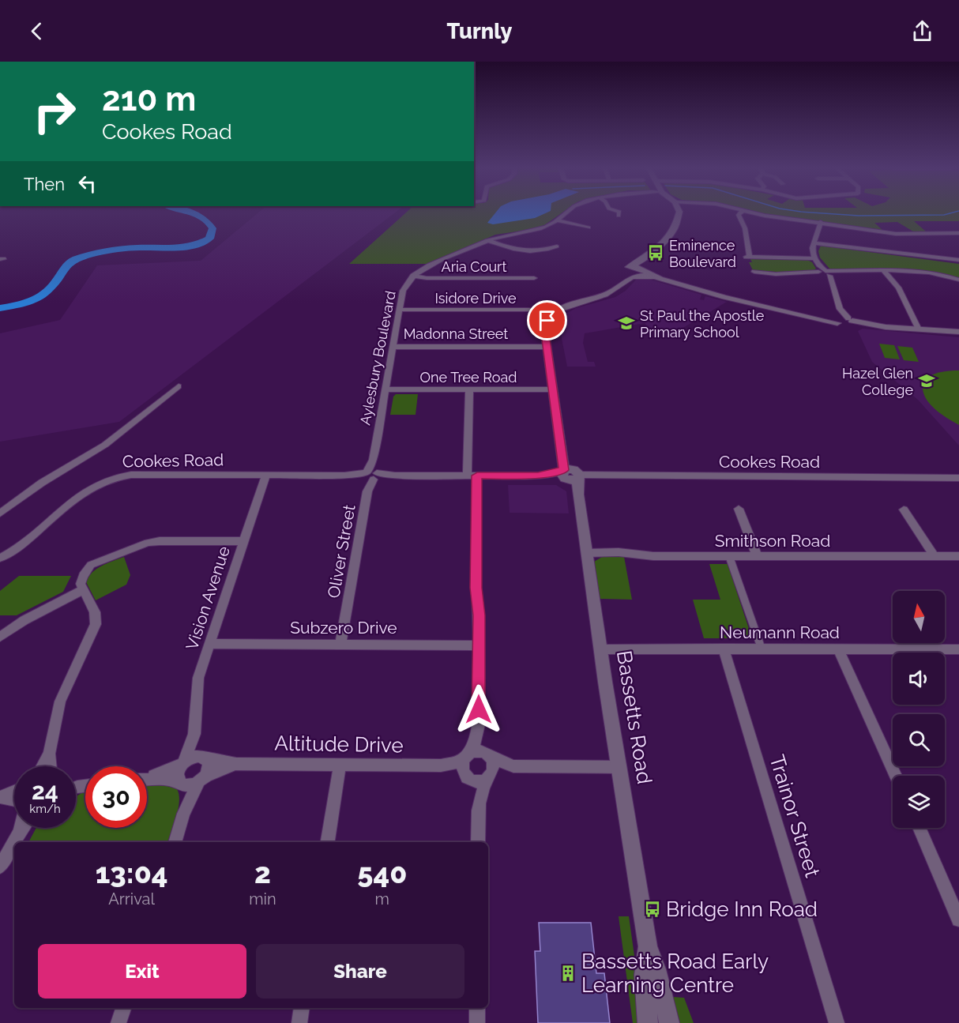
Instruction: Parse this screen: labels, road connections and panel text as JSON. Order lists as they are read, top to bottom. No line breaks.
{"streets":{"street":["Aria Court","Isidore Drive","Madonna Street","Aylesbury Boulevard","One Tree Road","Cookes Road","Smithson Road","Oliver Street","Vision Avenue","Subzero Drive","Neumann Road","Bassetts Road","Altitude Drive","Trainor Street"]},"crossings":[["Aria Court","Aylesbury Boulevard"],["Isidore Drive","Aylesbury Boulevard"],["Madonna Street","Aylesbury Boulevard"],["Aylesbury Boulevard","One Tree Road"],["Aylesbury Boulevard","Cookes Road"],["Aylesbury Boulevard","Oliver Street"],["Cookes Road","Oliver Street"],["Cookes Road","Vision Avenue"],["Cookes Road","Bassetts Road"],["Smithson Road","Bassetts Road"],["Oliver Street","Subzero Drive"],["Vision Avenue","Subzero Drive"],["Vision Avenue","Altitude Drive"],["Neumann Road","Bassetts Road"],["Neumann Road","Trainor Street"]],"places":{"bus stop":["Eminence Boulevard","Bridge Inn Road"],"school or university":["St Paul the Apostle Primary School","Hazel Glen College"],"building":["Bassetts Road Early Learning Centre"]},"north":"top","page":{"header":"Turnly","turn":["210 m","Cookes Road"],"then":"Then","speed":"24 km/h","limit":"30","eta":["13:04","Arrival","2","min","540","m"],"buttons":["Exit","Share"]}}
